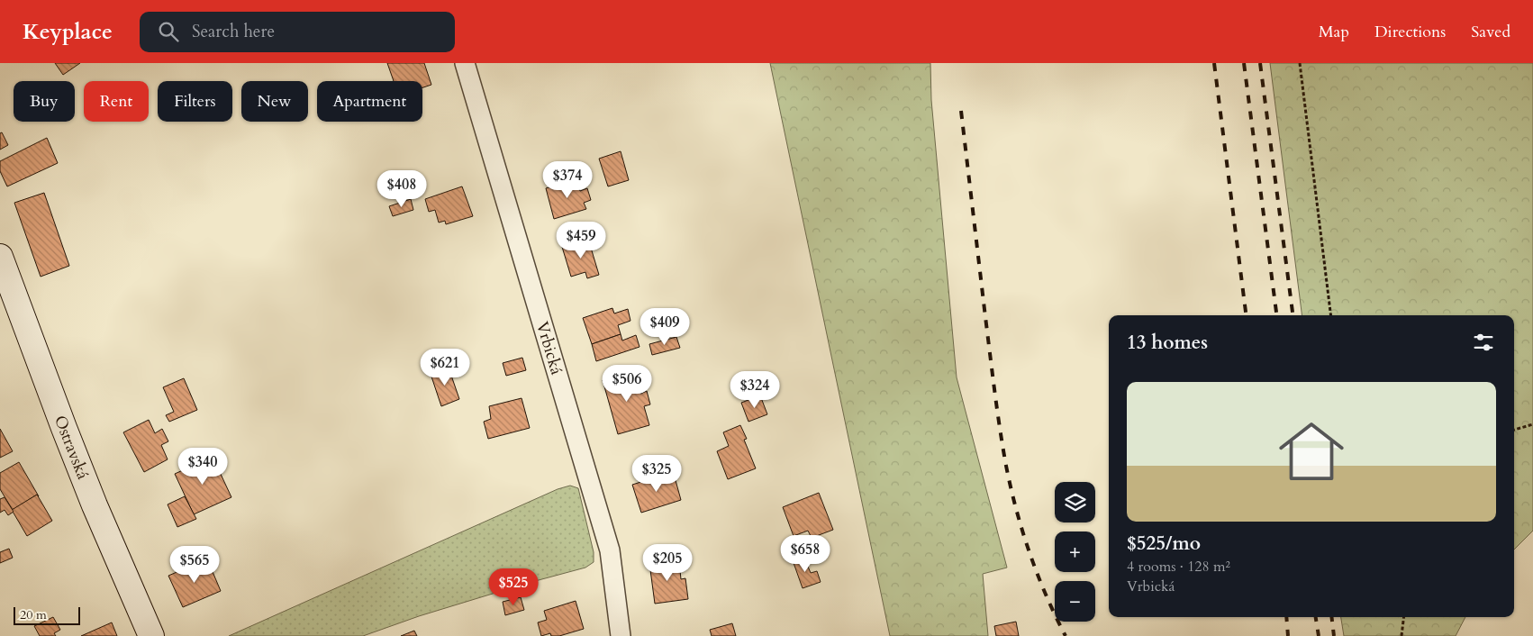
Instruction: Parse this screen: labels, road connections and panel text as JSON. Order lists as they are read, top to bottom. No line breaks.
{"streets":{"main road":["Ostravská"],"street":["Vrbická"]},"scale_bar":"20 m","page":{"header":"Keyplace","search":"Search here","nav":["Map","Directions","Saved"],"chip":["Buy","Rent","Filters","New","Apartment"],"price":["$374","$408","$459","$409","$621","$506","$324","$340","$325","$658","$205","$565","$525"],"heading":"13 homes","list":[{"name":"$525/mo","note":"4 rooms · 128 m² · Vrbická"}],"map_buttons":["+","−"],"scale":"20 m"}}
